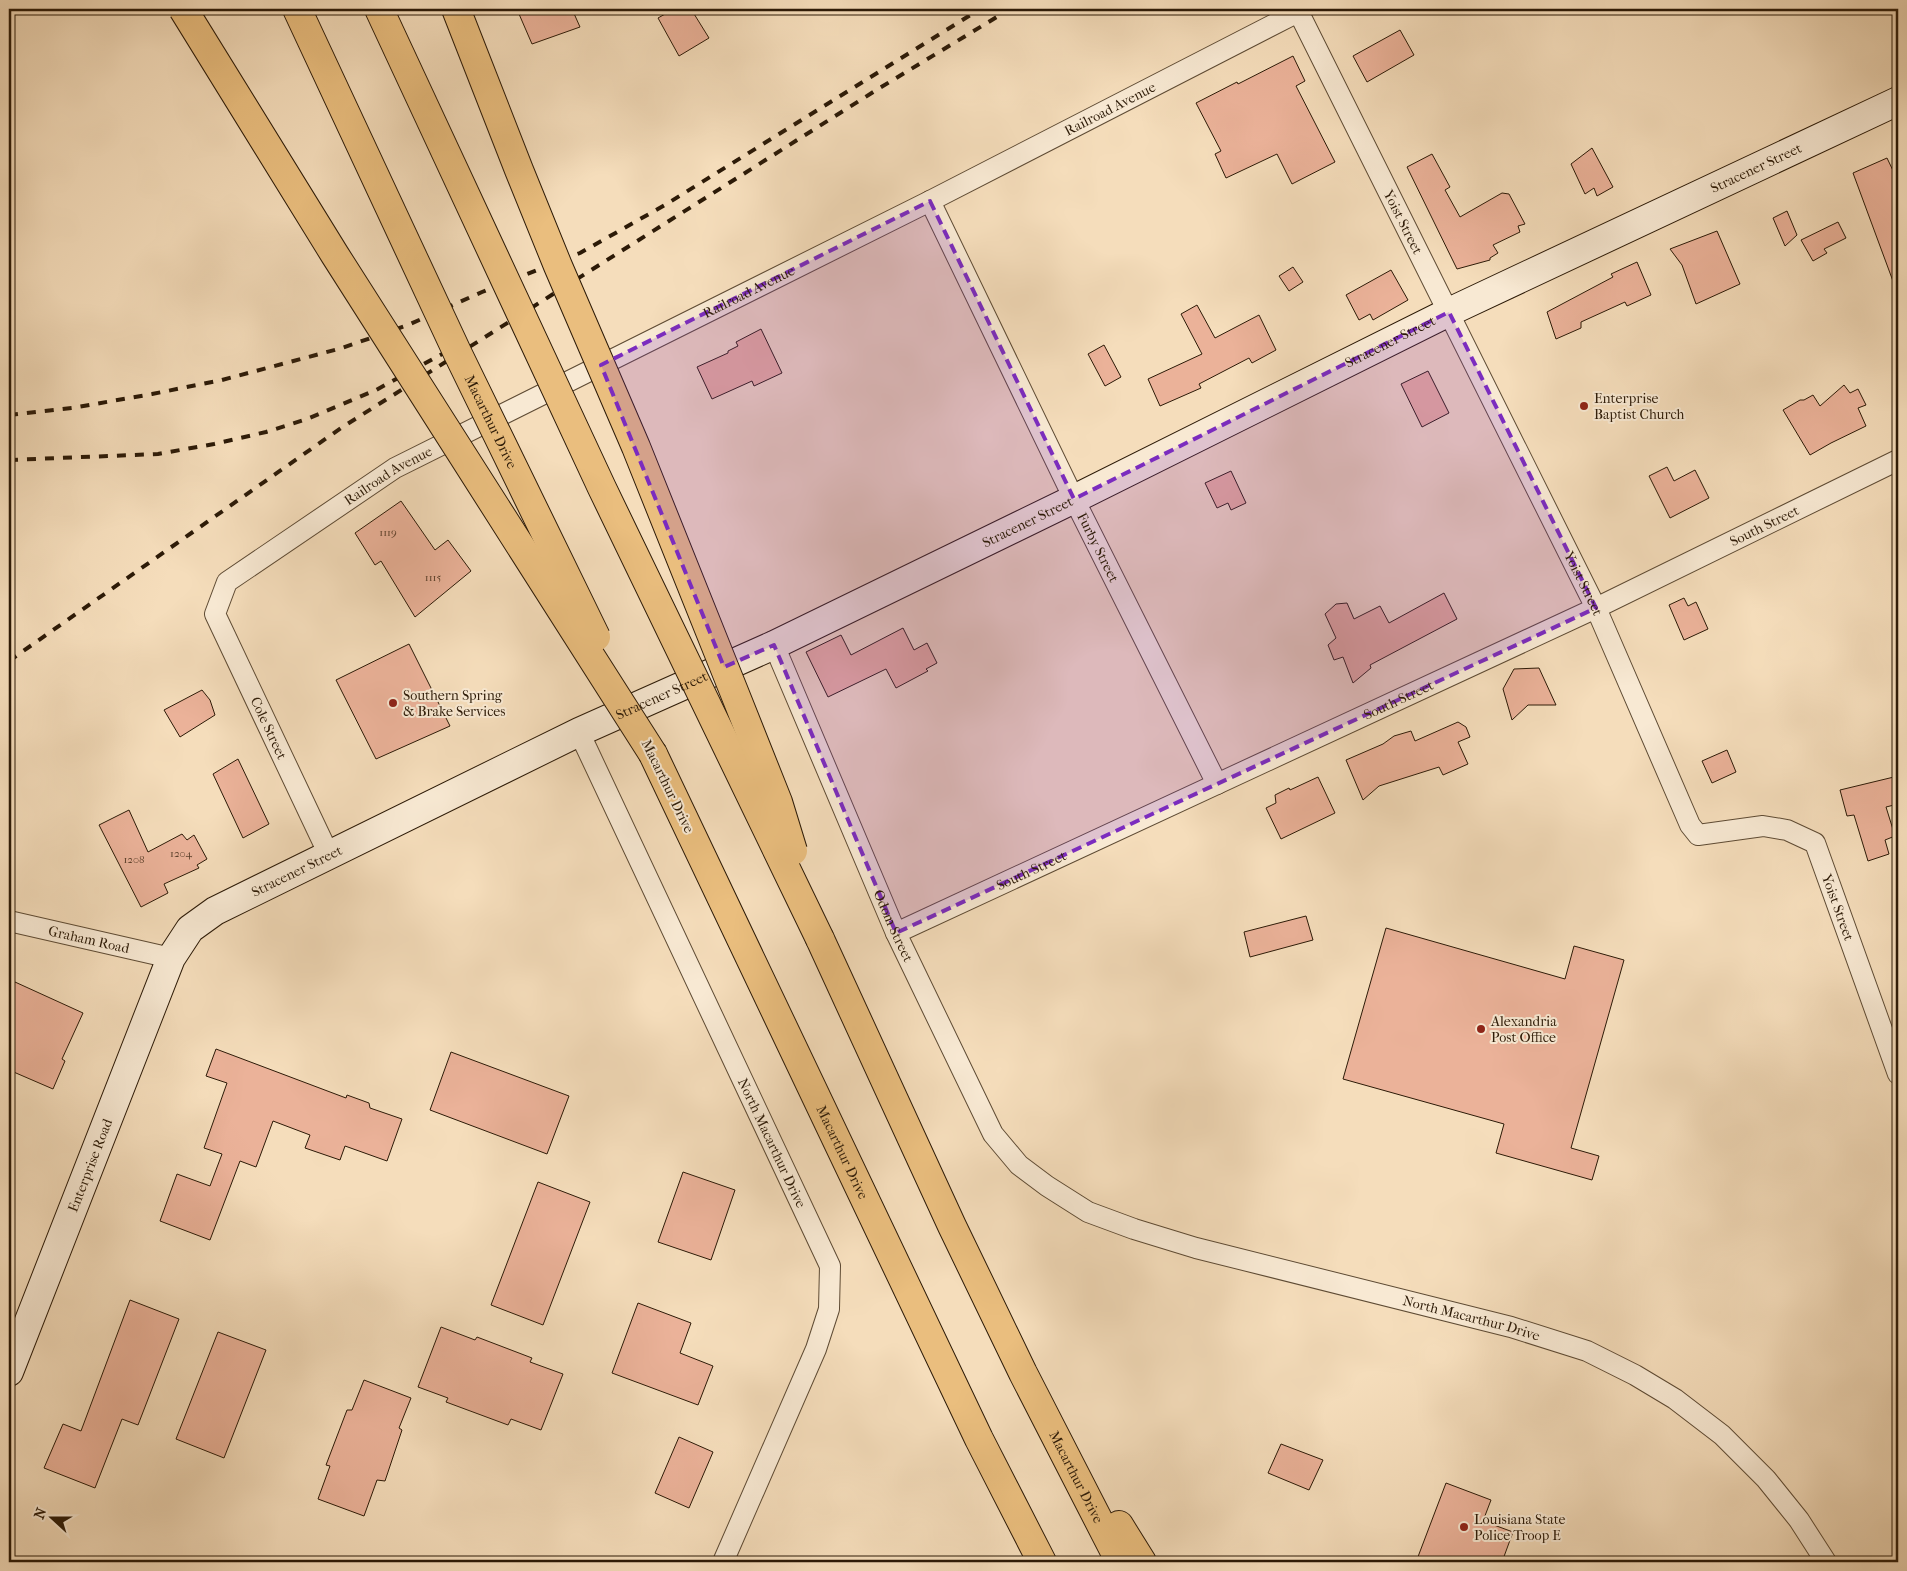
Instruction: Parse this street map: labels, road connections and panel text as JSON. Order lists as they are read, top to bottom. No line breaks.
{"streets":{"highway":["Macarthur Drive"],"street":["Railroad Avenue","Stracener Street","Yoist Street","South Street","Furby Street","Cole Street","Odom Street","Graham Road","North Macarthur Drive","Enterprise Road"]},"crossings":[["Railroad Avenue","Yoist Street"],["Railroad Avenue","Furby Street"],["Railroad Avenue","Cole Street"],["Stracener Street","Yoist Street"],["Stracener Street","Furby Street"],["Stracener Street","Cole Street"],["Stracener Street","Odom Street"],["Stracener Street","Graham Road"],["Stracener Street","North Macarthur Drive"],["Stracener Street","Enterprise Road"],["Yoist Street","South Street"],["South Street","Furby Street"],["South Street","Odom Street"],["Odom Street","North Macarthur Drive"],["Graham Road","Enterprise Road"]],"places":["Enterprise Baptist Church","Southern Spring & Brake Services","Alexandria Post Office","Louisiana State Police Troop E"],"house_numbers":["1119","1115","1204","1208"],"north":"left"}
